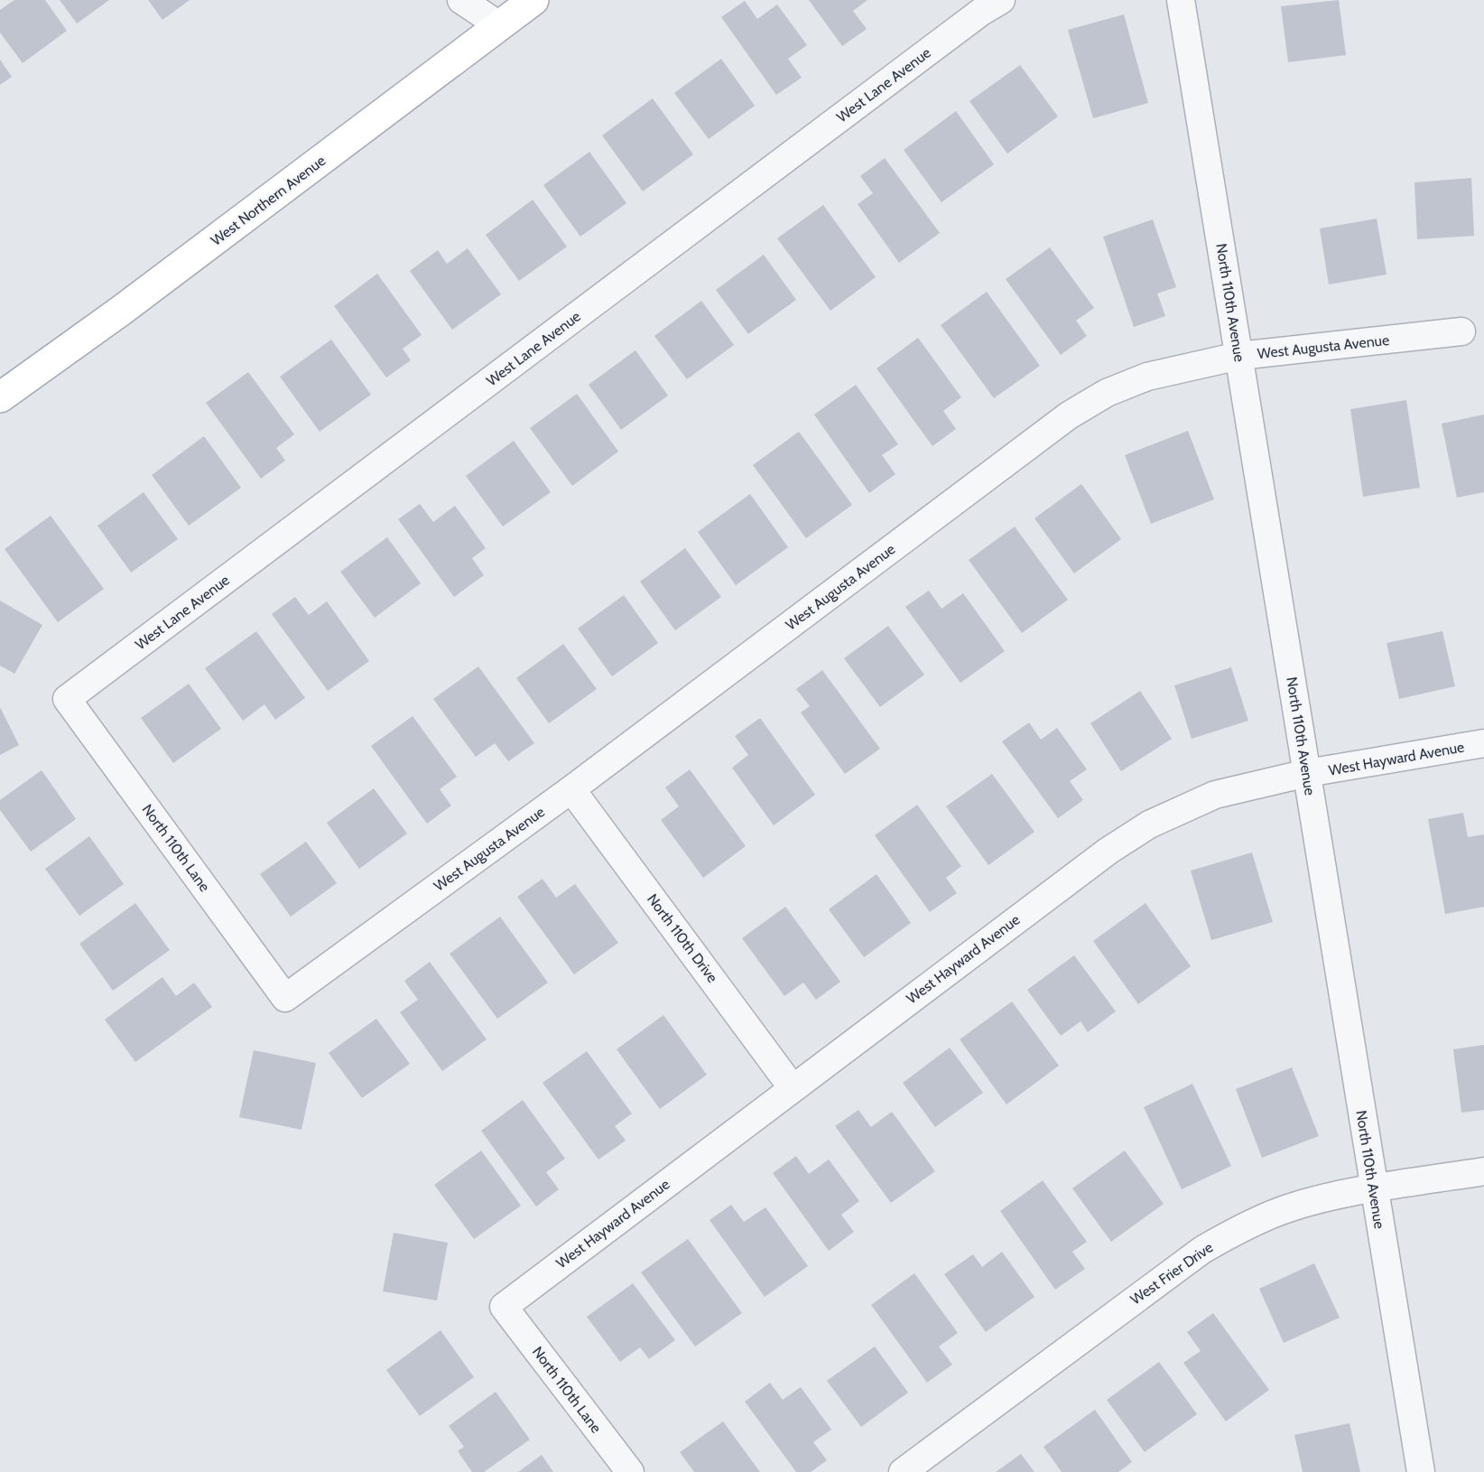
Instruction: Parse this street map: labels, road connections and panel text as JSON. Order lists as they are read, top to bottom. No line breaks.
{"streets":{"main road":["West Northern Avenue"],"street":["West Lane Avenue","North 110th Avenue","West Augusta Avenue","West Hayward Avenue","North 110th Lane","North 110th Drive","West Frier Drive"]},"crossings":[["West Lane Avenue","North 110th Lane"],["North 110th Avenue","West Augusta Avenue"],["North 110th Avenue","West Hayward Avenue"],["North 110th Avenue","West Frier Drive"],["West Augusta Avenue","North 110th Lane"],["West Augusta Avenue","North 110th Drive"],["West Hayward Avenue","North 110th Lane"],["West Hayward Avenue","North 110th Drive"]]}
